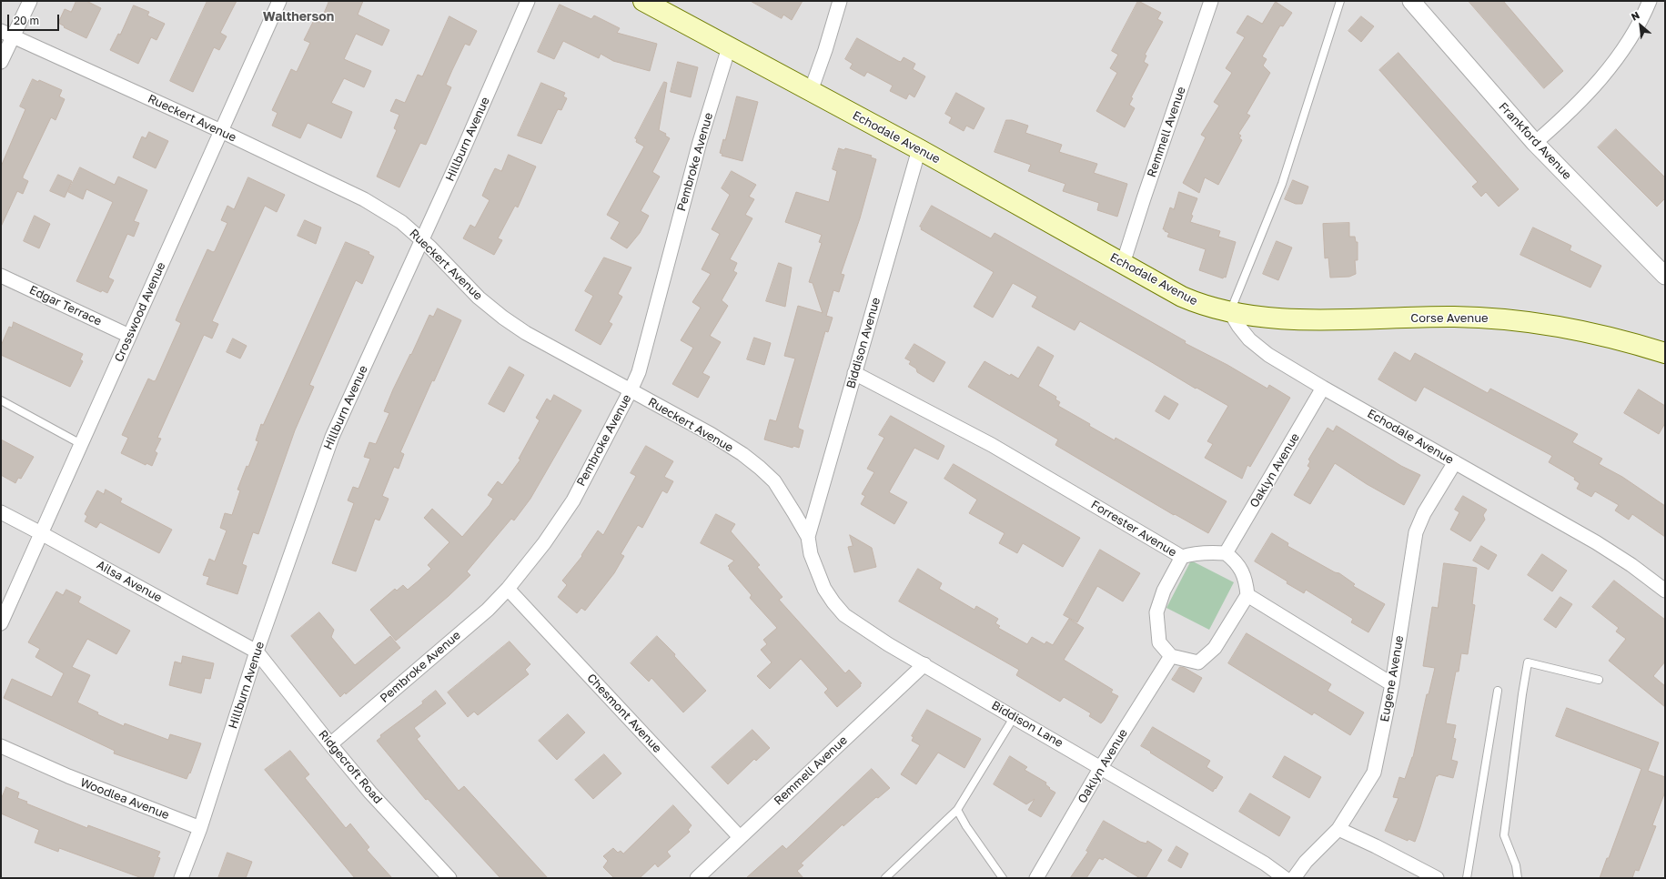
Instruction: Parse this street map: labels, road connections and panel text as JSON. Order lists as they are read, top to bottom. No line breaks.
{"streets":{"main road":["Echodale Avenue","Corse Avenue"],"street":["Rueckert Avenue","Remmell Avenue","Hillburn Avenue","Frankford Avenue","Pembroke Avenue","Edgar Terrace","Crosswood Avenue","Biddison Avenue","Oaklyn Avenue","Forrester Avenue","Ailsa Avenue","Eugene Avenue","Chesmont Avenue","Biddison Lane","Ridgecroft Road","Woodlea Avenue"]},"crossings":[["Rueckert Avenue","Hillburn Avenue"],["Rueckert Avenue","Pembroke Avenue"],["Rueckert Avenue","Crosswood Avenue"],["Rueckert Avenue","Biddison Avenue"],["Rueckert Avenue","Biddison Lane"],["Remmell Avenue","Echodale Avenue"],["Remmell Avenue","Chesmont Avenue"],["Remmell Avenue","Biddison Lane"],["Echodale Avenue","Pembroke Avenue"],["Echodale Avenue","Corse Avenue"],["Echodale Avenue","Biddison Avenue"],["Echodale Avenue","Oaklyn Avenue"],["Echodale Avenue","Eugene Avenue"],["Hillburn Avenue","Ailsa Avenue"],["Hillburn Avenue","Ridgecroft Road"],["Hillburn Avenue","Woodlea Avenue"],["Pembroke Avenue","Chesmont Avenue"],["Pembroke Avenue","Ridgecroft Road"],["Edgar Terrace","Crosswood Avenue"],["Crosswood Avenue","Ailsa Avenue"],["Biddison Avenue","Forrester Avenue"],["Biddison Avenue","Biddison Lane"],["Oaklyn Avenue","Forrester Avenue"],["Oaklyn Avenue","Biddison Lane"],["Ailsa Avenue","Ridgecroft Road"]],"districts":["Waltherson"],"scale_bar":"20 m","north":"top left"}
